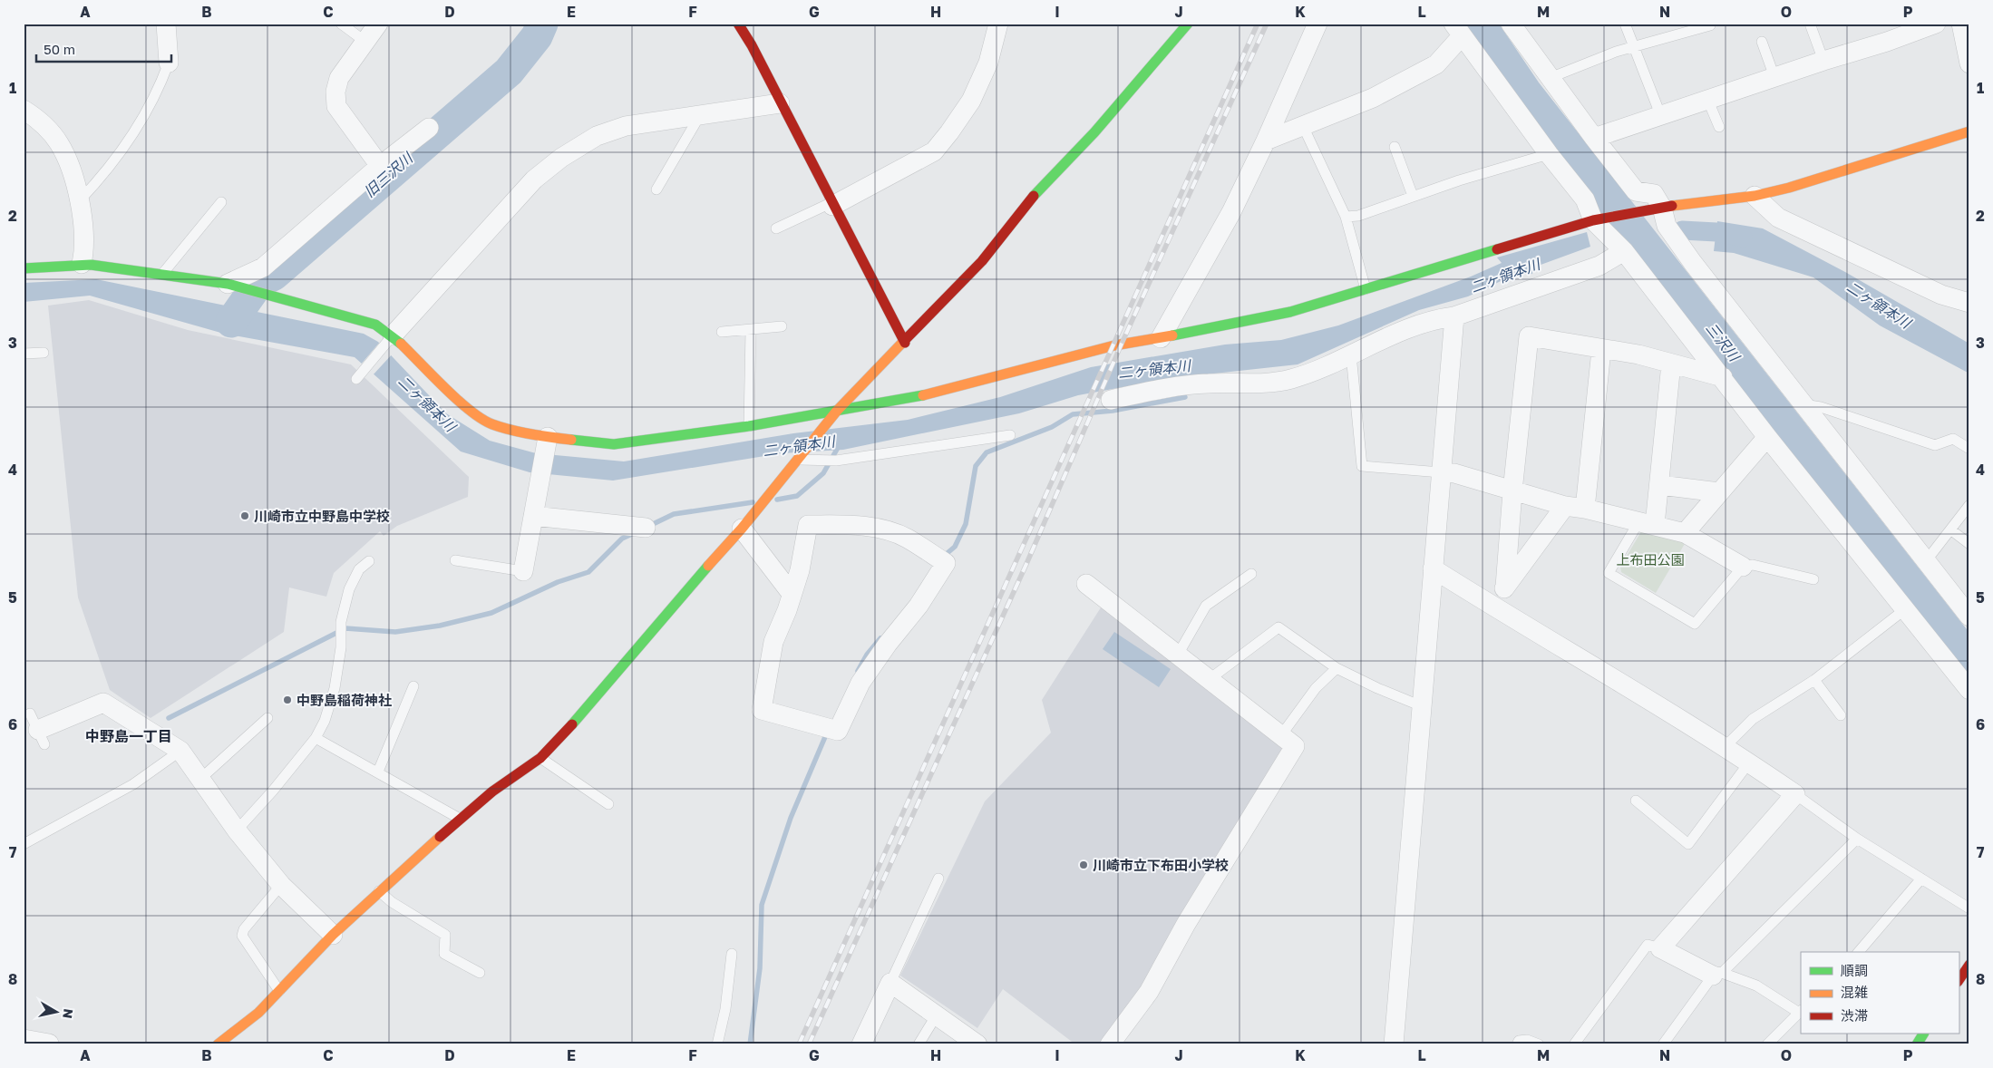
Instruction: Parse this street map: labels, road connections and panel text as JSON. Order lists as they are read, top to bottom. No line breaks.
{"districts":["中野島一丁目"],"water":["旧三沢川","二ヶ領本川","三沢川"],"parks":["上布田公園"],"places":["川崎市立中野島中学校","中野島稲荷神社","川崎市立下布田小学校"],"legend":["順調","混雑","渋滞"],"scale_bar":"50 m","north":"right","grid":{"columns":["A","B","C","D","E","F","G","H","I","J","K","L","M","N","O","P"],"rows":["1","2","3","4","5","6","7","8"]}}
